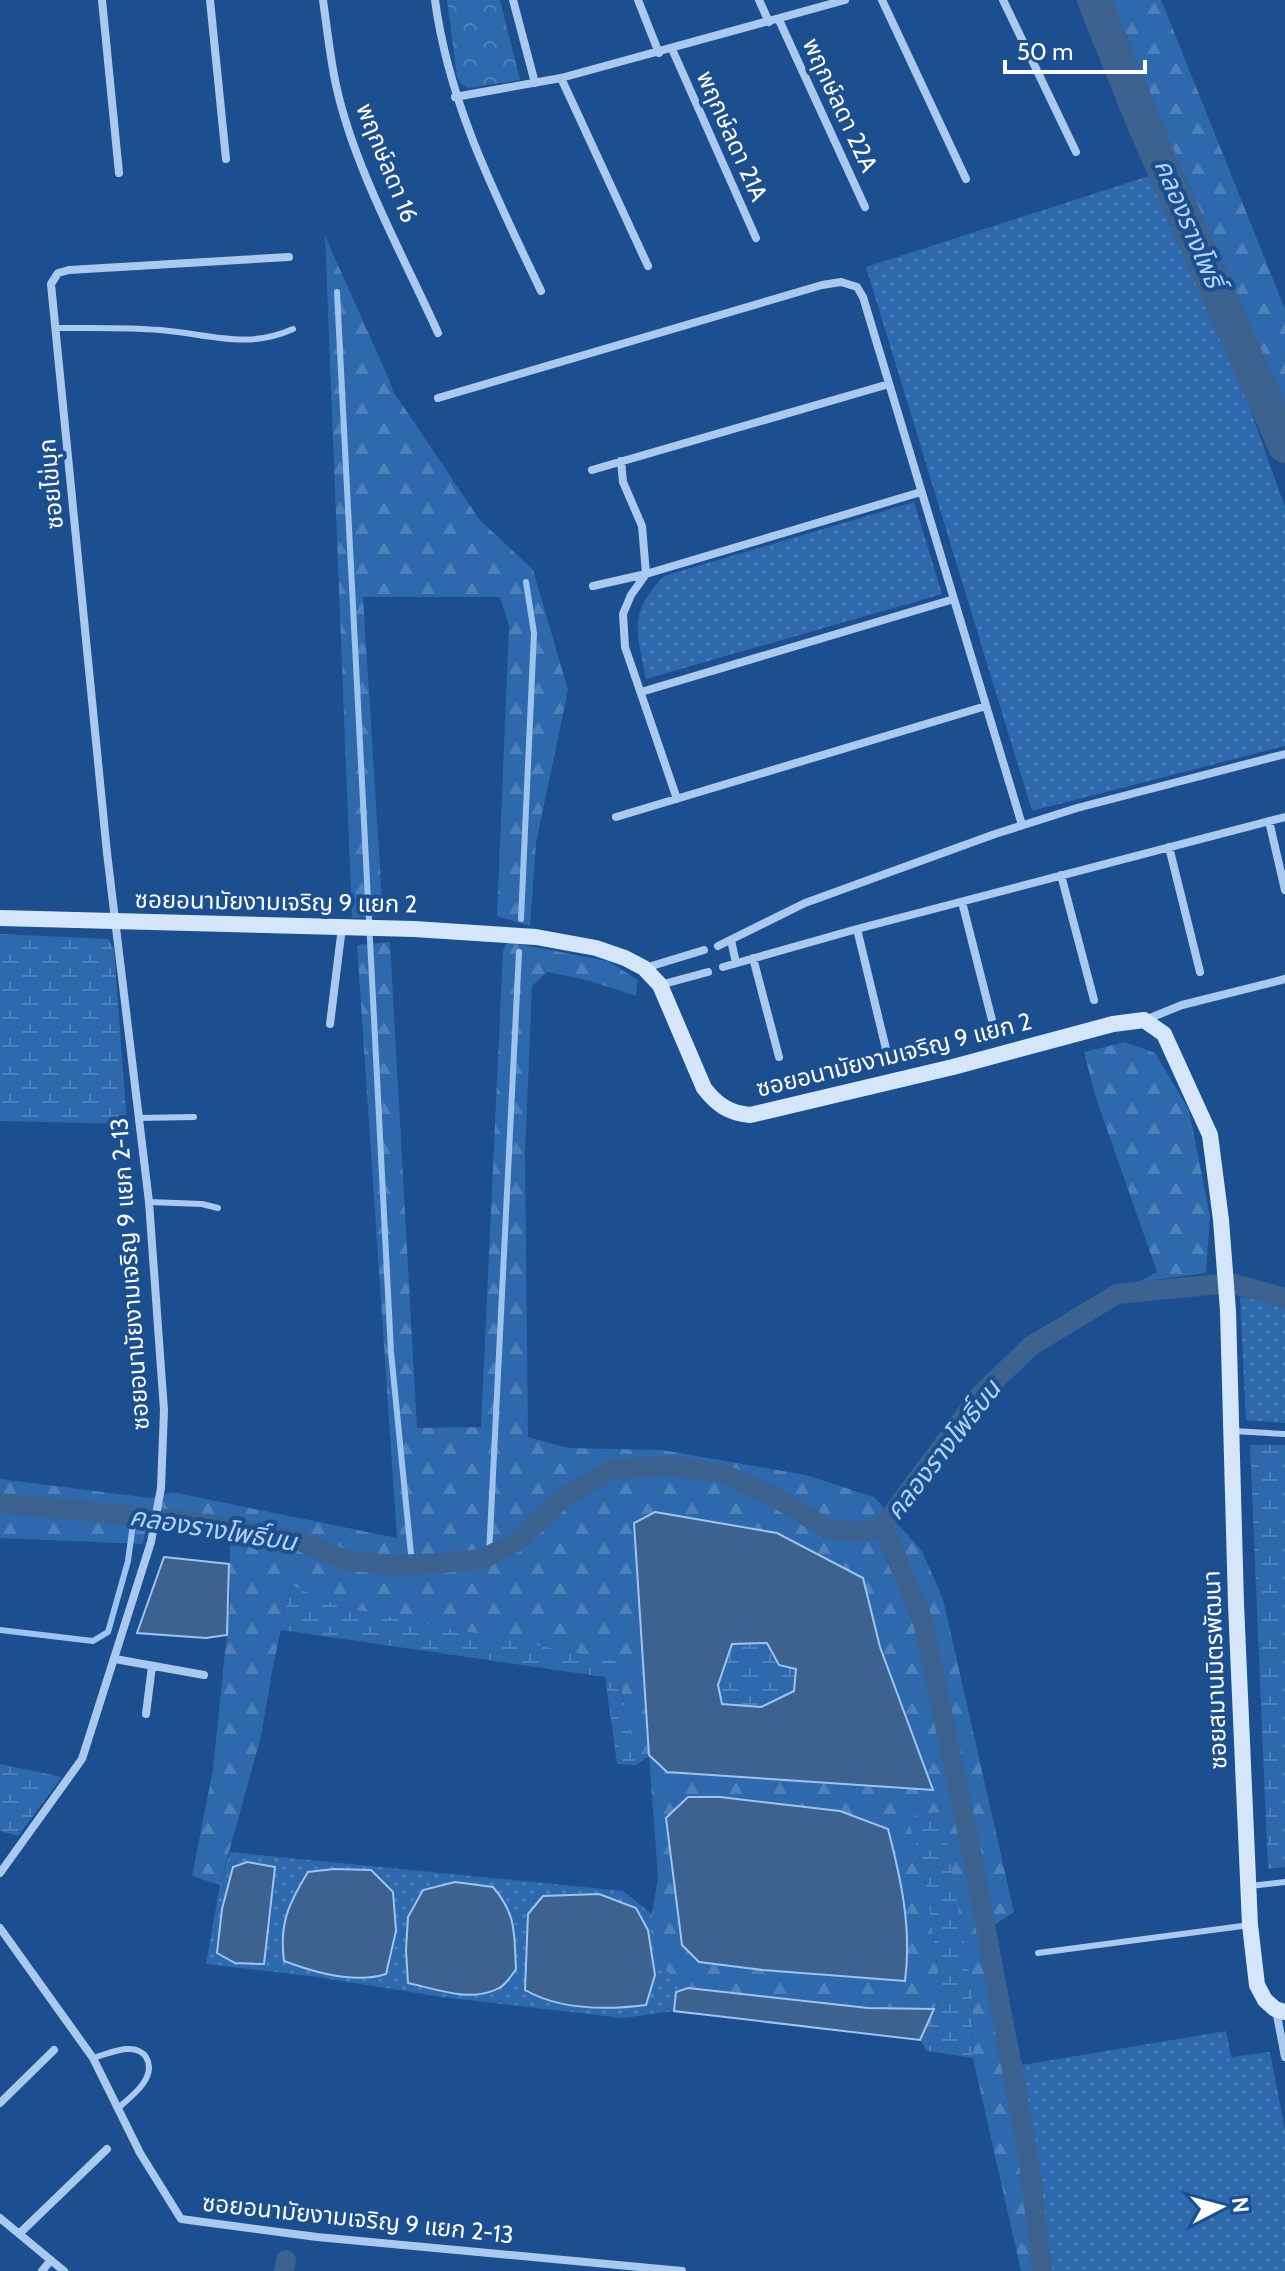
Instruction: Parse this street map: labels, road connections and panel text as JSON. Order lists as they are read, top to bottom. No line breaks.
{"streets":{"street":["พฤกษ์ลดา 22A","พฤกษ์ลดา 21A","พฤกษ์ลดา 16","ซอยไข่มุก","ซอยอนามัยงามเจริญ 9 แยก 2","ซอยอนามัยงามเจริญ 9 แยก 2-13","ซอยสมานมิตรพัฒนา"]},"crossings":[["ซอยไข่มุก","ซอยอนามัยงามเจริญ 9 แยก 2"],["ซอยไข่มุก","ซอยอนามัยงามเจริญ 9 แยก 2-13"],["ซอยอนามัยงามเจริญ 9 แยก 2","ซอยอนามัยงามเจริญ 9 แยก 2-13"],["ซอยอนามัยงามเจริญ 9 แยก 2","ซอยสมานมิตรพัฒนา"]],"water":["คลองรางโพธิ์","คลองรางโพธิ์บน"],"scale_bar":"50 m","north":"right"}
